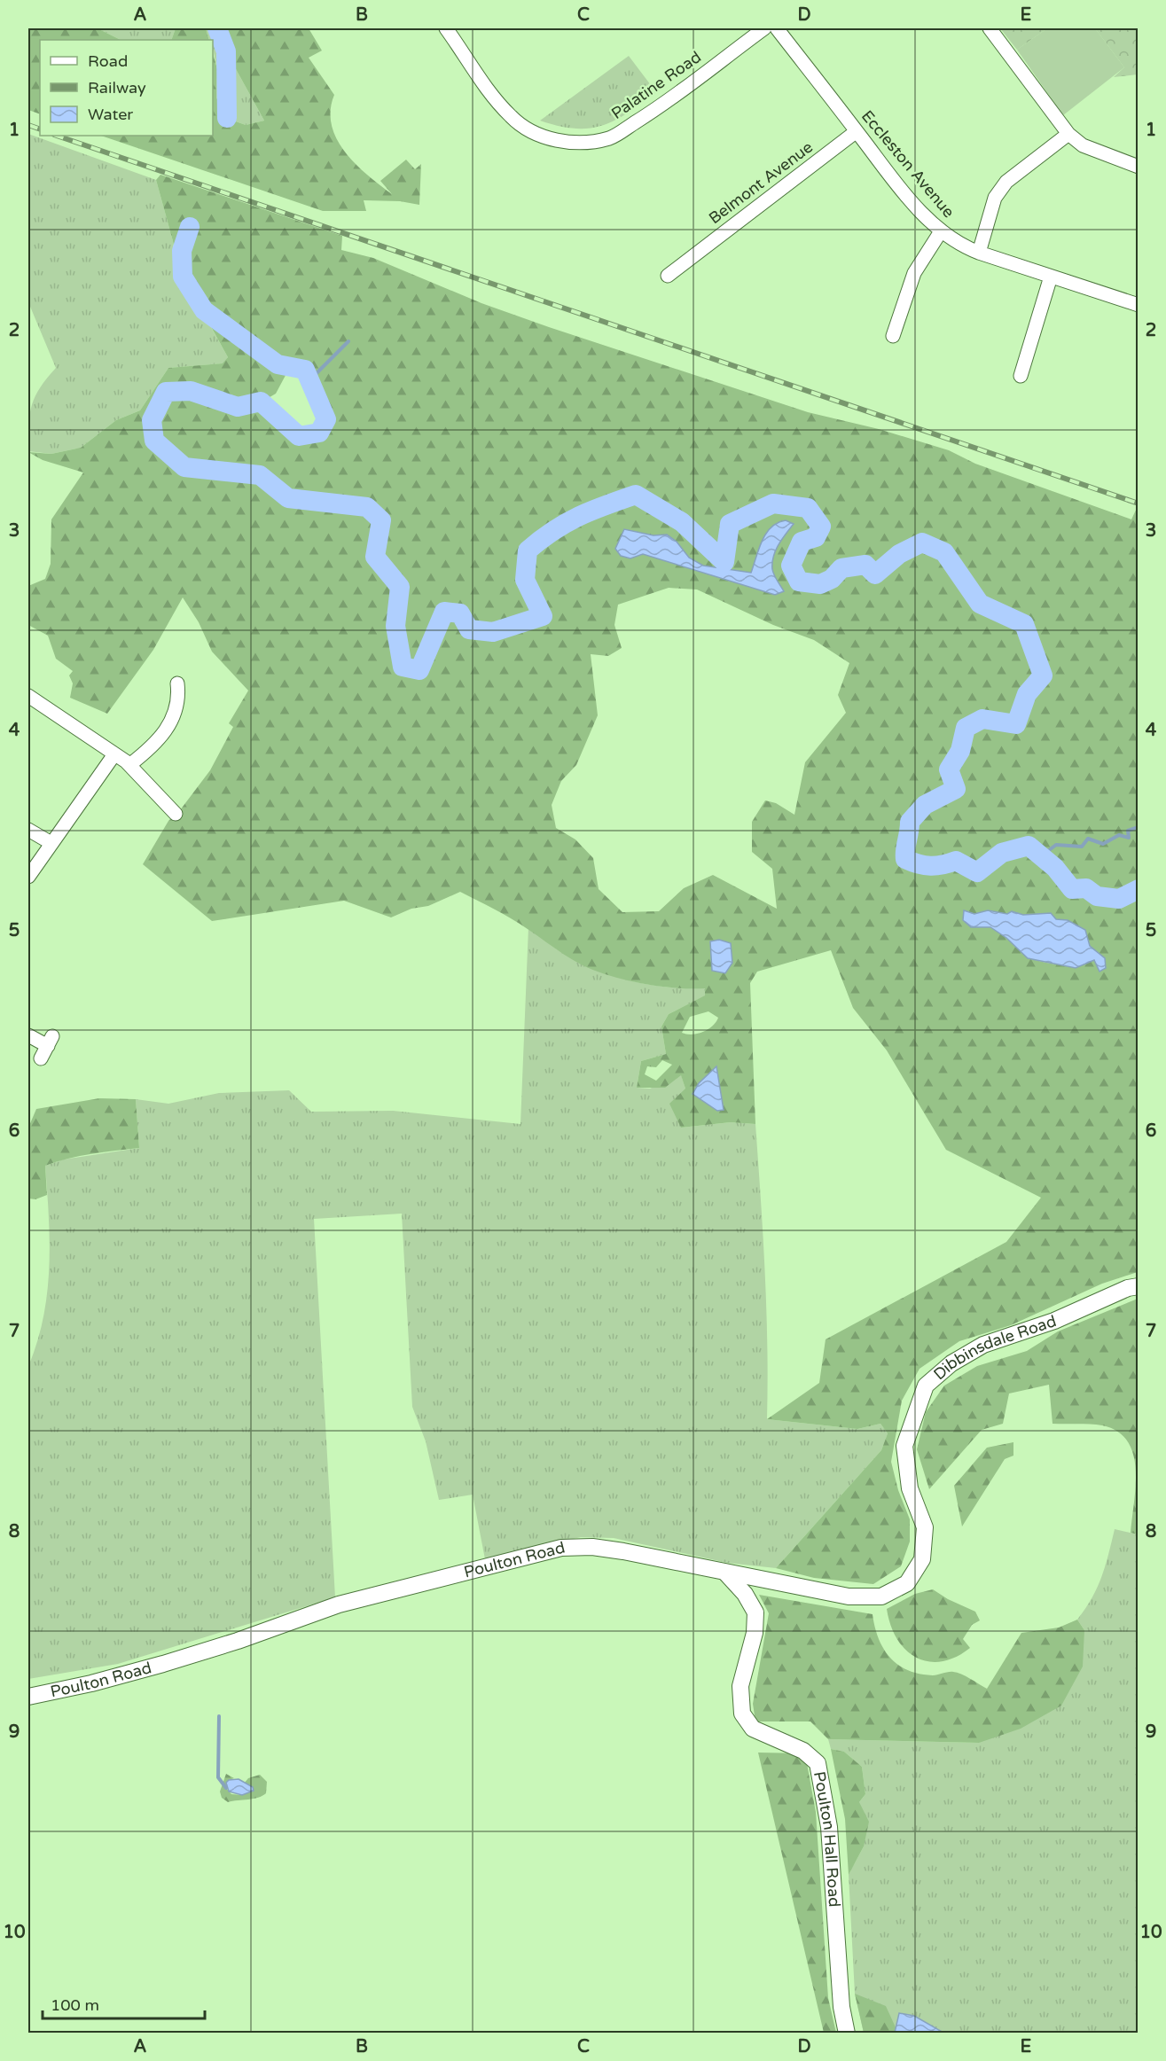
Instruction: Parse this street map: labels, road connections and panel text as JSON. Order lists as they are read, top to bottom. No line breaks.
{"streets":{"street":["Palatine Road","Eccleston Avenue","Belmont Avenue","Dibbinsdale Road","Poulton Road","Poulton Hall Road"]},"crossings":[["Eccleston Avenue","Belmont Avenue"],["Dibbinsdale Road","Poulton Road"],["Poulton Road","Poulton Hall Road"]],"legend":["Road","Railway","Water"],"scale_bar":"100 m","grid":{"columns":["A","B","C","D","E"],"rows":["1","2","3","4","5","6","7","8","9","10"]}}
